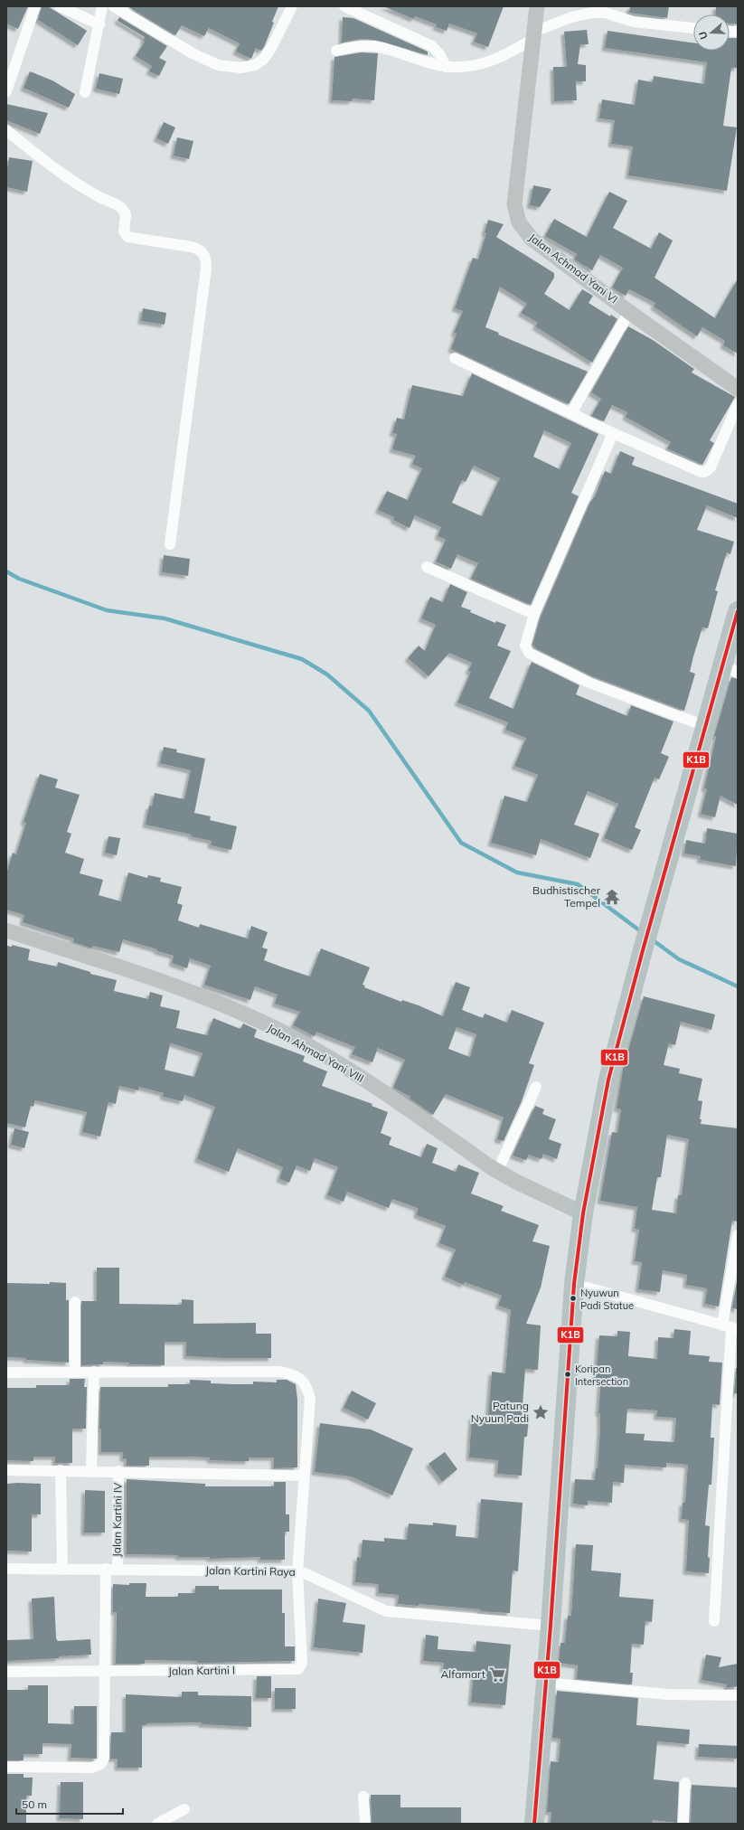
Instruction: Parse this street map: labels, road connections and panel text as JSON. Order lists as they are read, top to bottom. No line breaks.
{"streets":{"street":["Jalan Achmad Yani VI","Jalan Ahmad Yani VIII","Jalan Kartini IV","Jalan Kartini Raya","Jalan Kartini I"]},"crossings":[["Jalan Kartini IV","Jalan Kartini Raya"],["Jalan Kartini Raya","Jalan Kartini I"]],"places":{"temple":["Budhistischer Tempel"],"other":["Nyuwun Padi Statue","Koripan Intersection"],"place":["Patung Nyuun Padi"],"supermarket":["Alfamart"]},"lines":["transit line K1B"],"scale_bar":"50 m","north":"left"}
